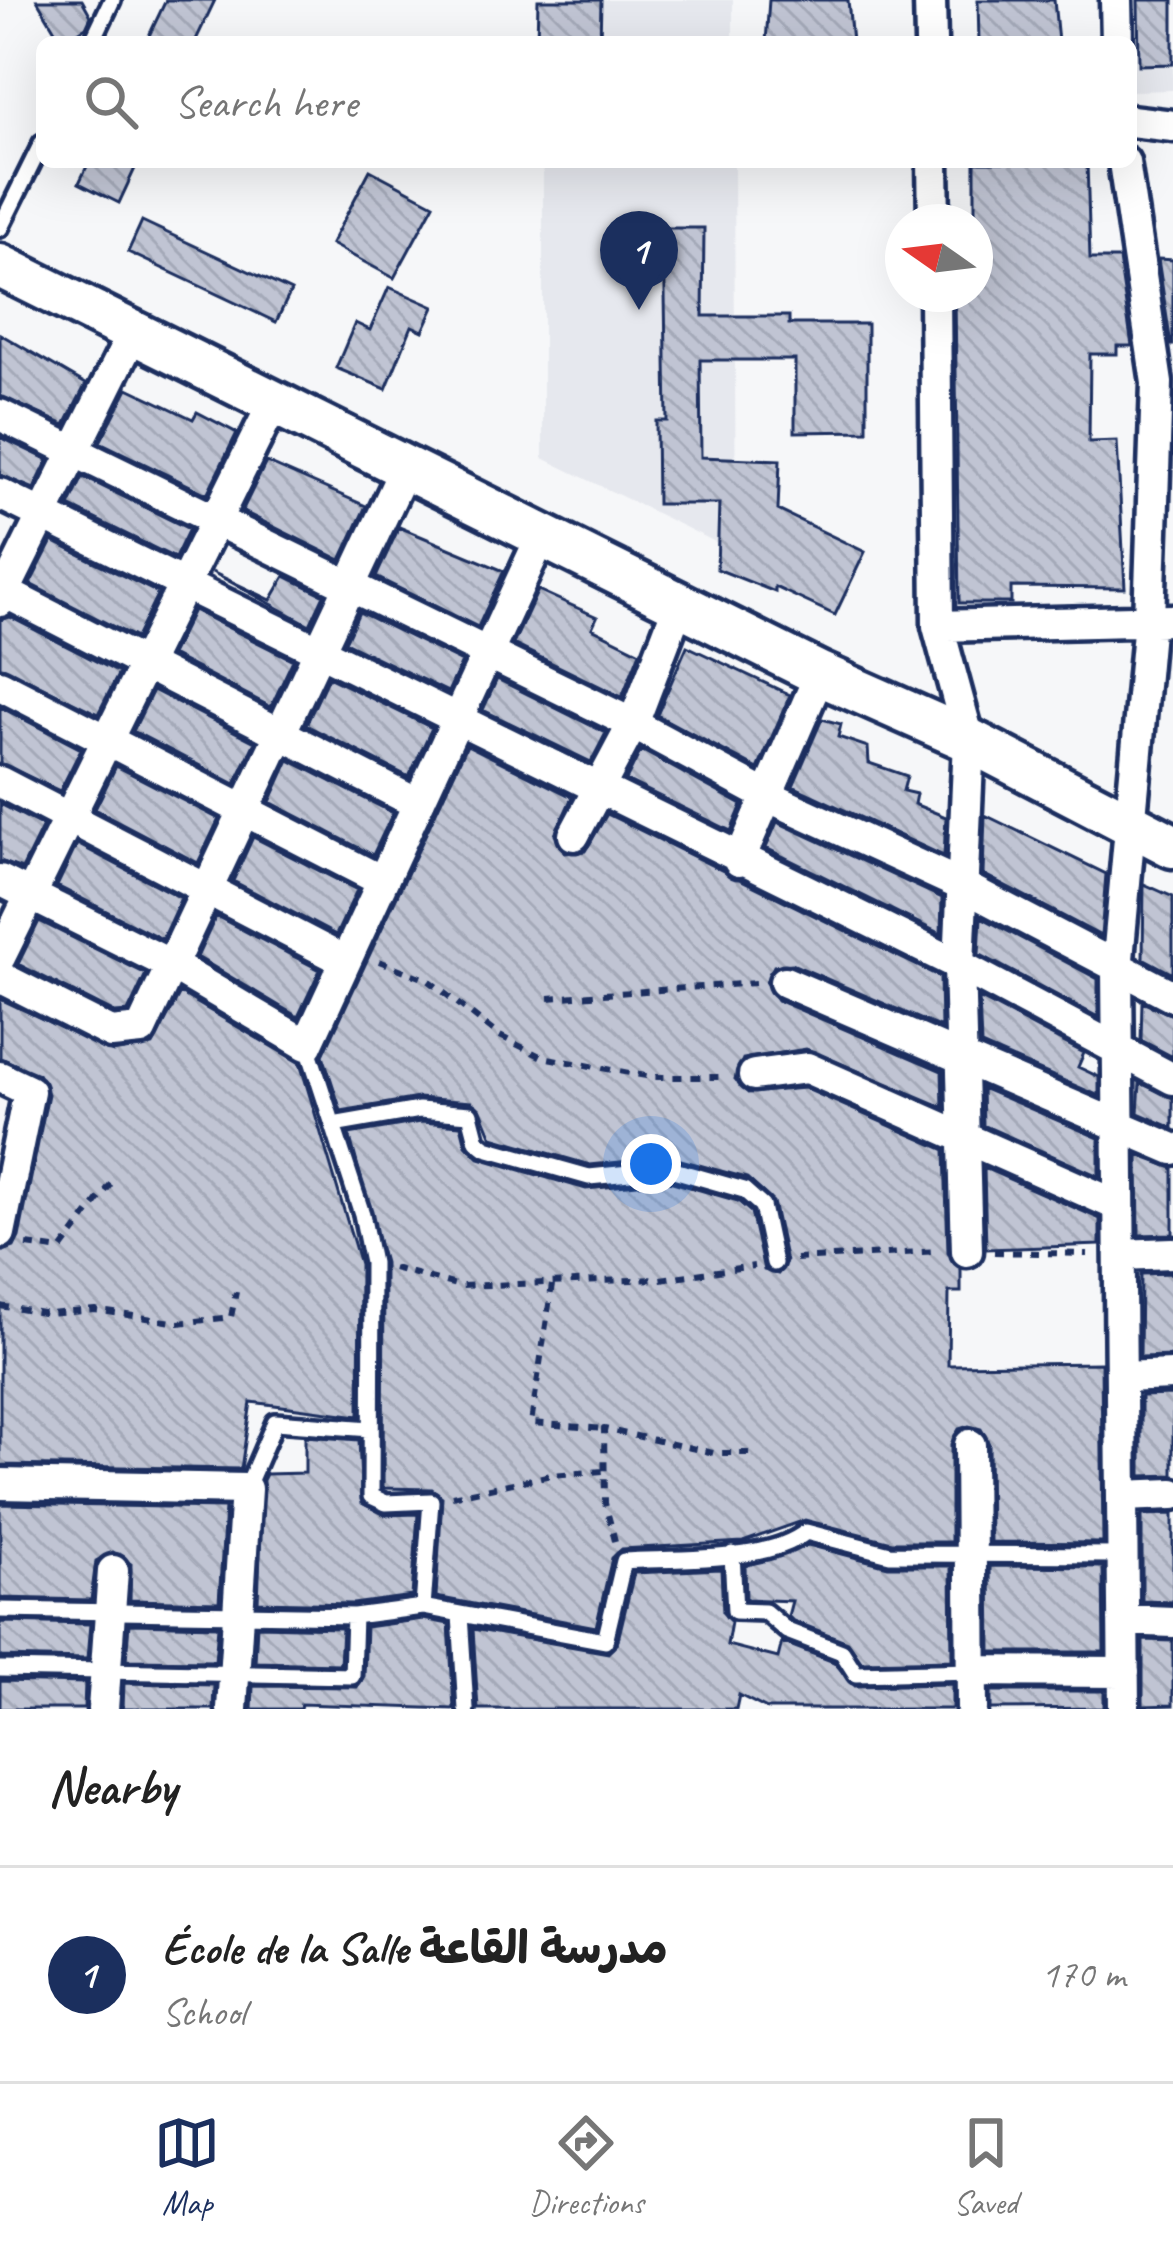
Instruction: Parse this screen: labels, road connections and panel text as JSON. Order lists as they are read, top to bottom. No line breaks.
{"north":"left","page":{"search":"Search here","pins":"1","heading":"Nearby","list":[{"mark":"1","name":"École de la Salle مدرسة القاعة","note":"School","value":"170 m"}],"nav":["Map","Directions","Saved"]}}
